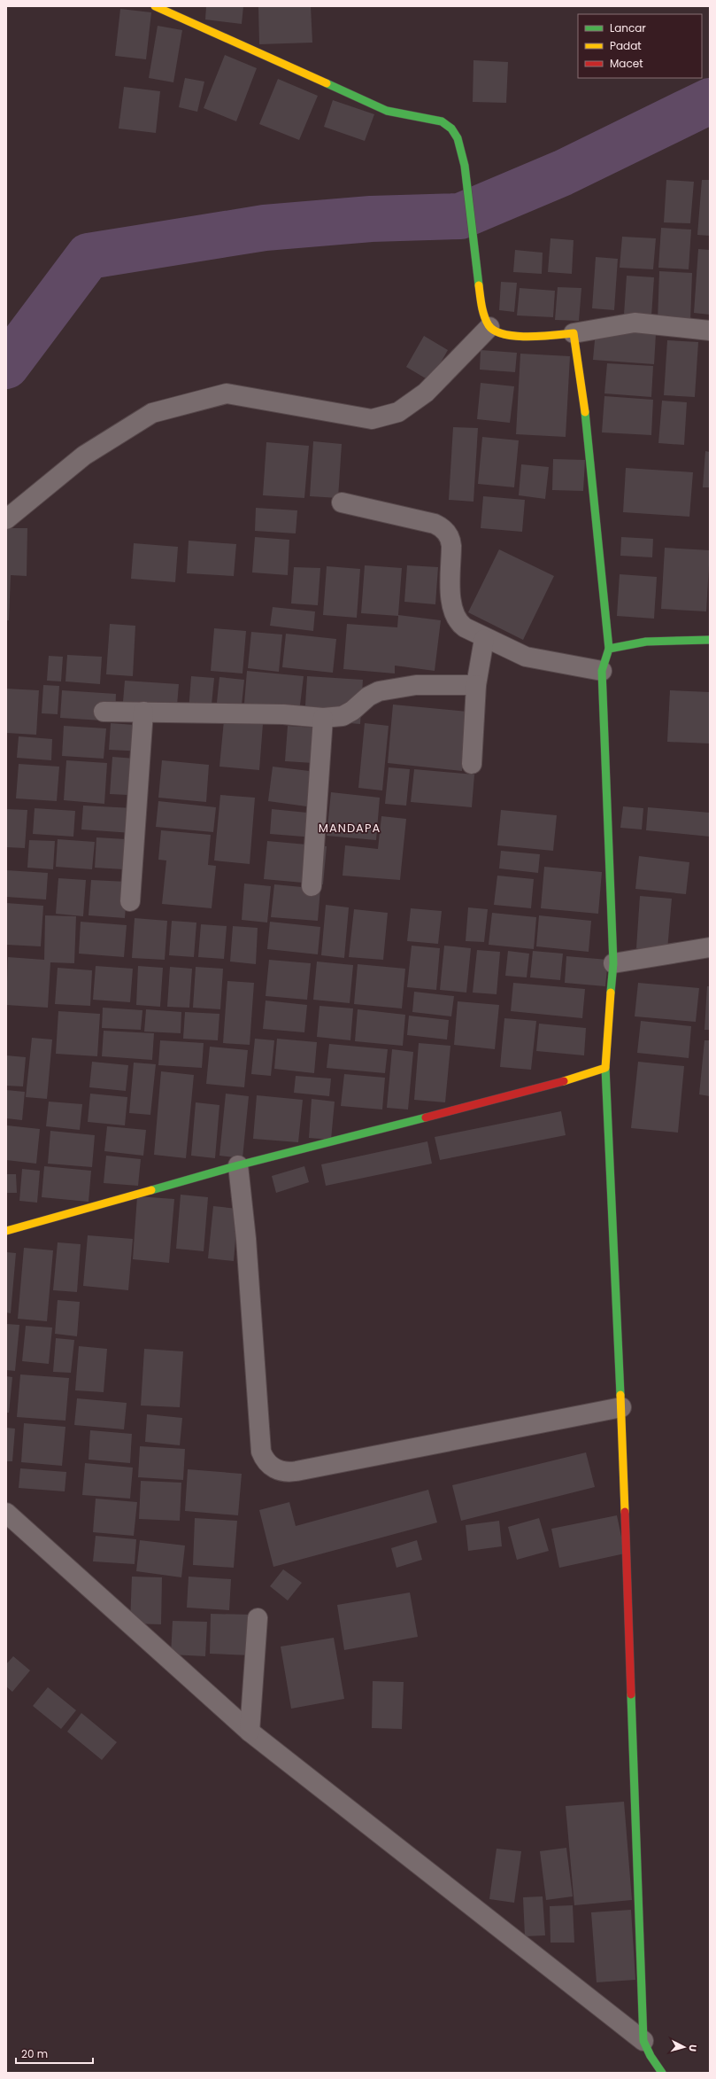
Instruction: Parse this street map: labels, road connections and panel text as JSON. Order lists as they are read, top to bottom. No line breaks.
{"districts":["MANDAPA"],"legend":["Lancar","Padat","Macet"],"scale_bar":"20 m","north":"right"}
